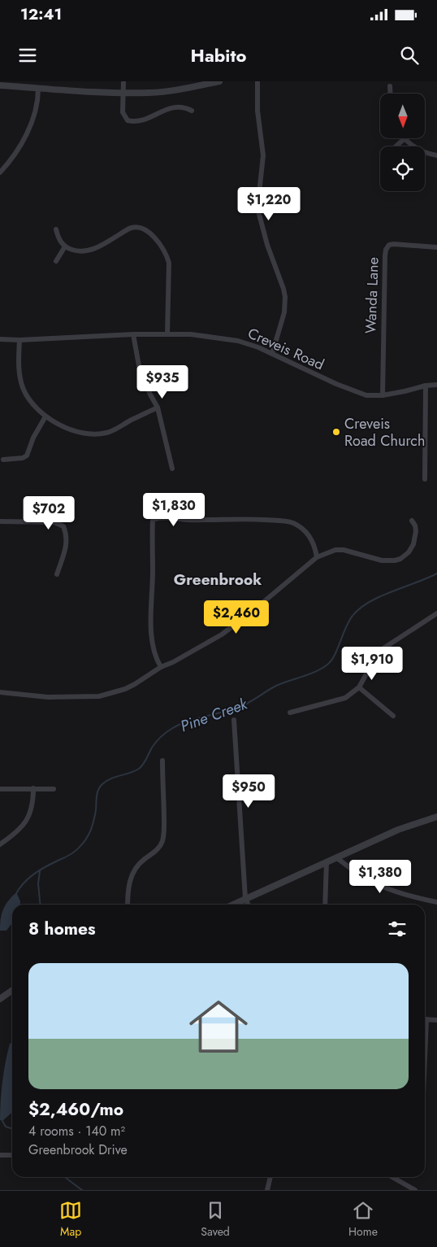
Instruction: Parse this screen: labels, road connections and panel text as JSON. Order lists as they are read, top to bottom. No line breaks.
{"streets":{"street":["Wanda Lane","Creveis Road"]},"crossings":[["Wanda Lane","Creveis Road"]],"districts":["Greenbrook"],"water":["Pine Creek"],"places":["Creveis Road Church"],"north":"bottom","page":{"status":"12:41","header":"Habito","price":["$1,220","$935","$1,830","$702","$2,460","$1,910","$950","$1,380"],"heading":"8 homes","list":[{"name":"$2,460/mo","note":"4 rooms · 140 m² · Greenbrook Drive"}],"tabs":["Map","Saved","Home"]}}
